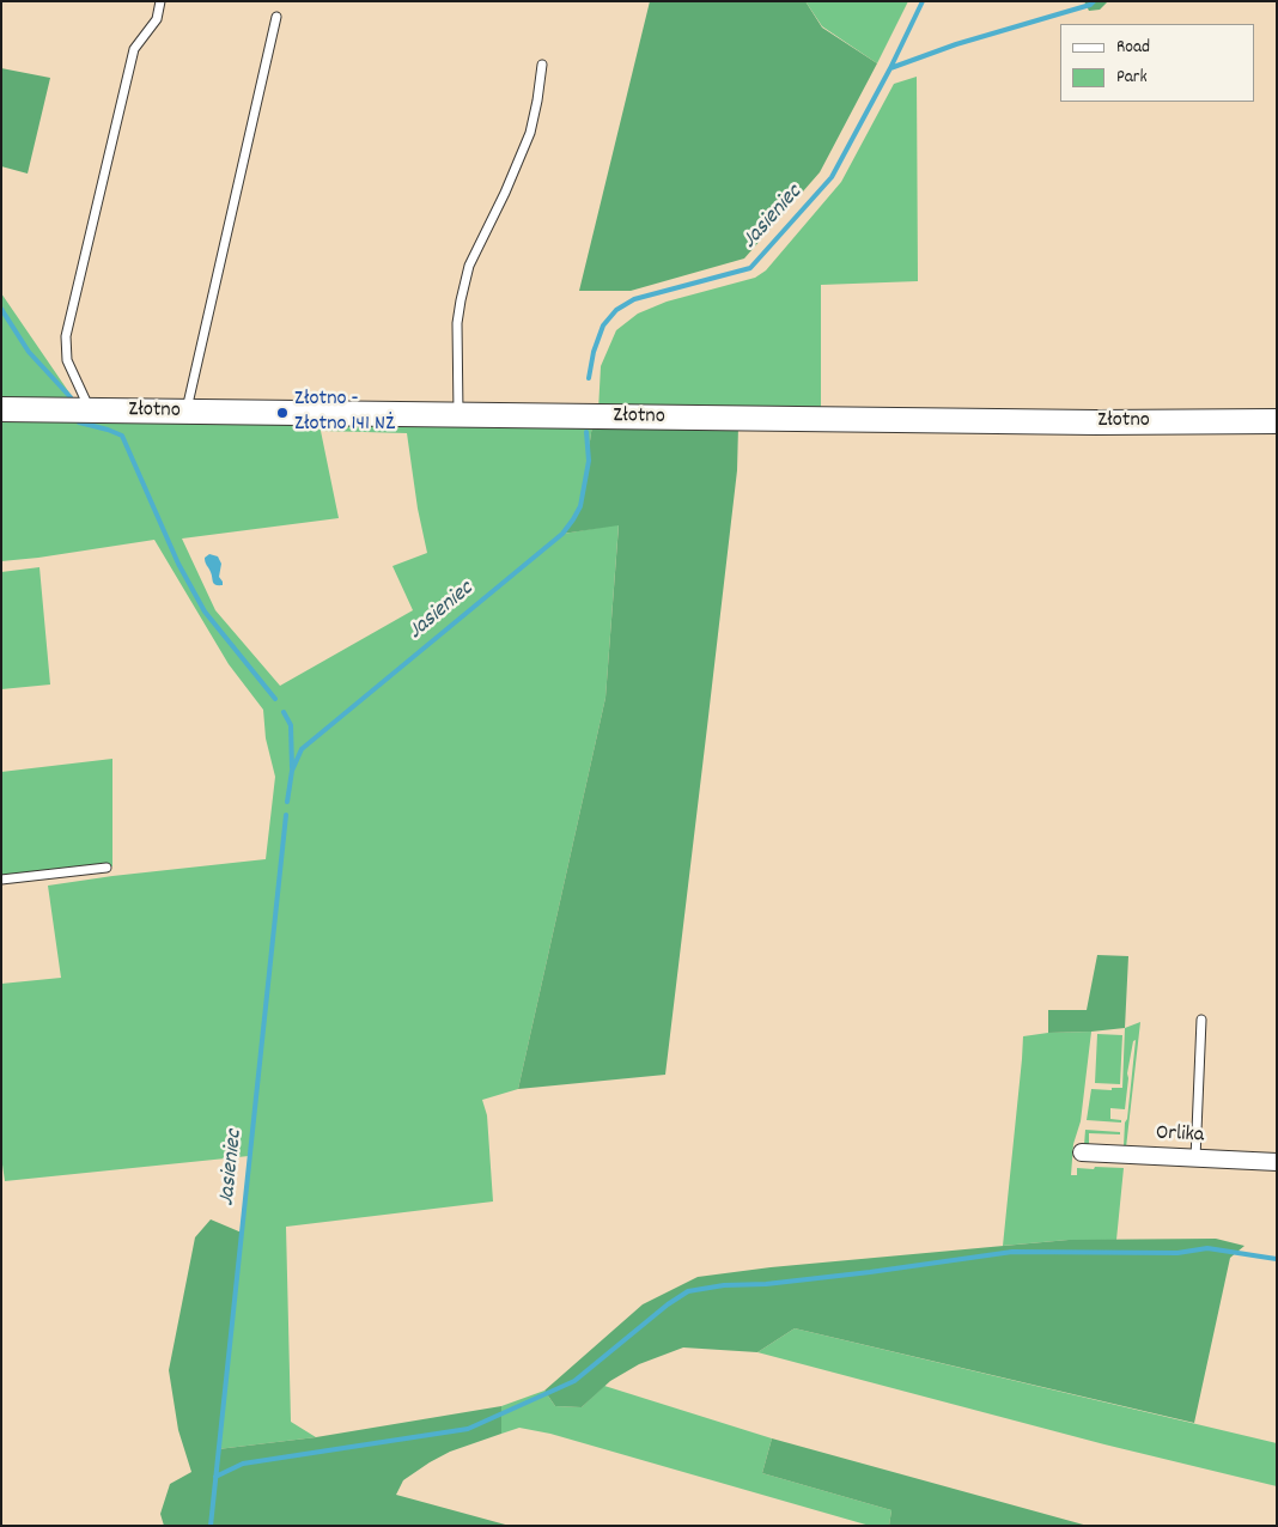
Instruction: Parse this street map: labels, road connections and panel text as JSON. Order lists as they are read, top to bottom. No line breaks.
{"streets":{"street":["Złotno","Orlika"]},"water":["Jasieniec"],"places":["Złotno - Złotno 141 NŻ"],"legend":["Road","Park"]}
